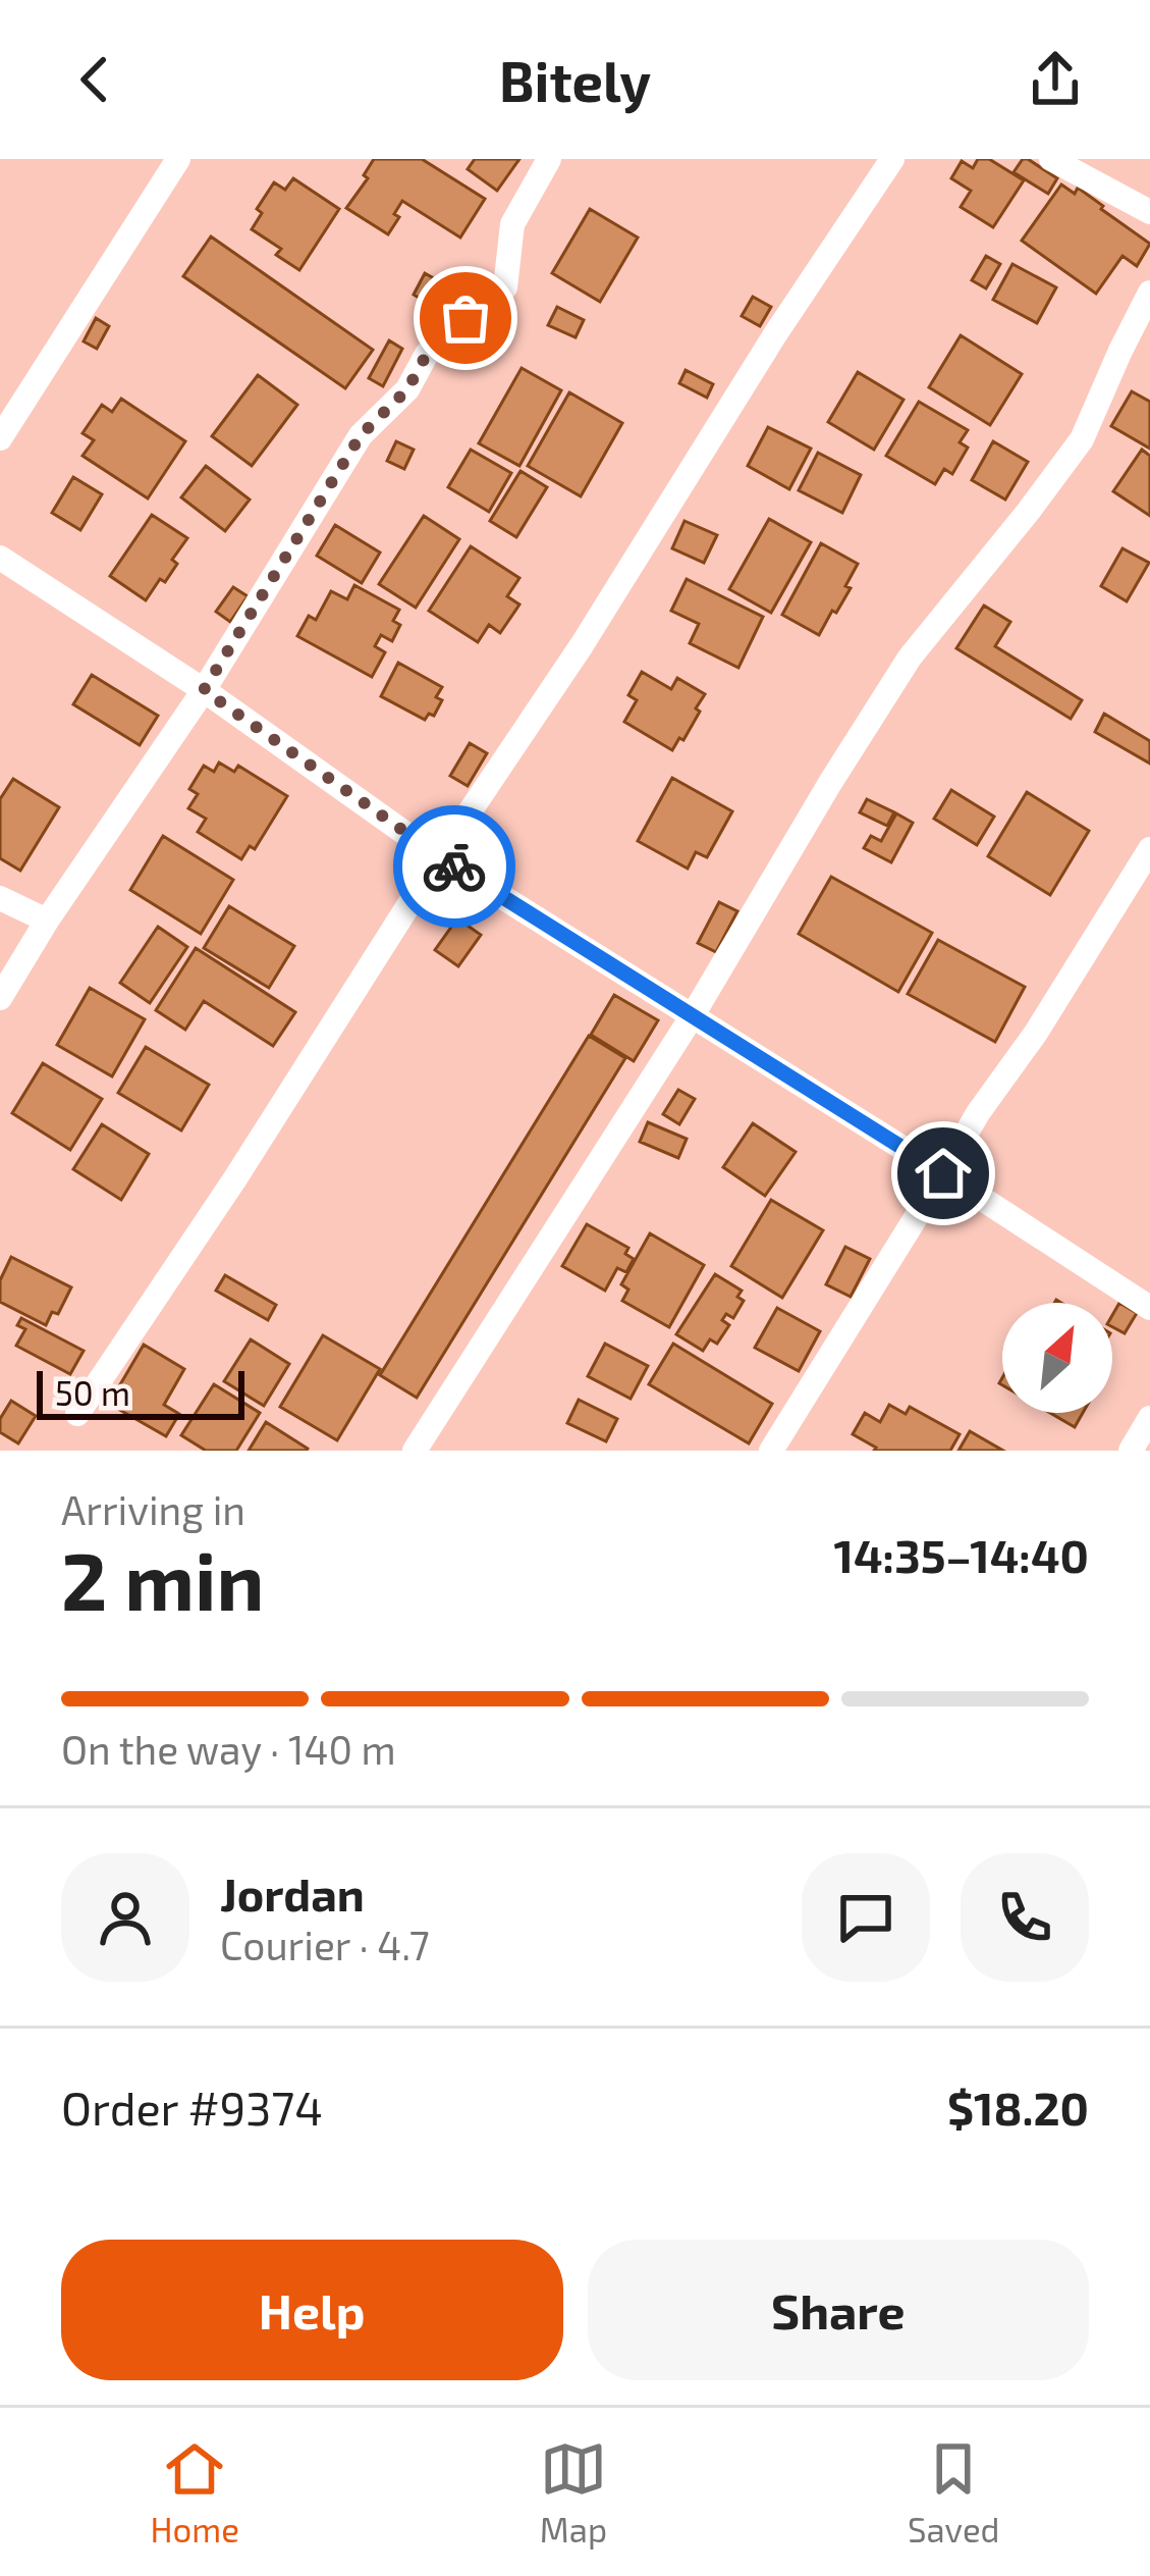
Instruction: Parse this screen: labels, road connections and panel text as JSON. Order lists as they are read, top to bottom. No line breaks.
{"scale_bar":"50 m","north":"top right","page":{"header":"Bitely","scale":"50 m","heading":["2 min","Arriving in","14:35–14:40"],"panel":["Jordan","Courier · 4.7","Order #9374","$18.20"],"bar":"On the way · 140 m","buttons":["Help","Share"],"tabs":["Home","Map","Saved"]}}
